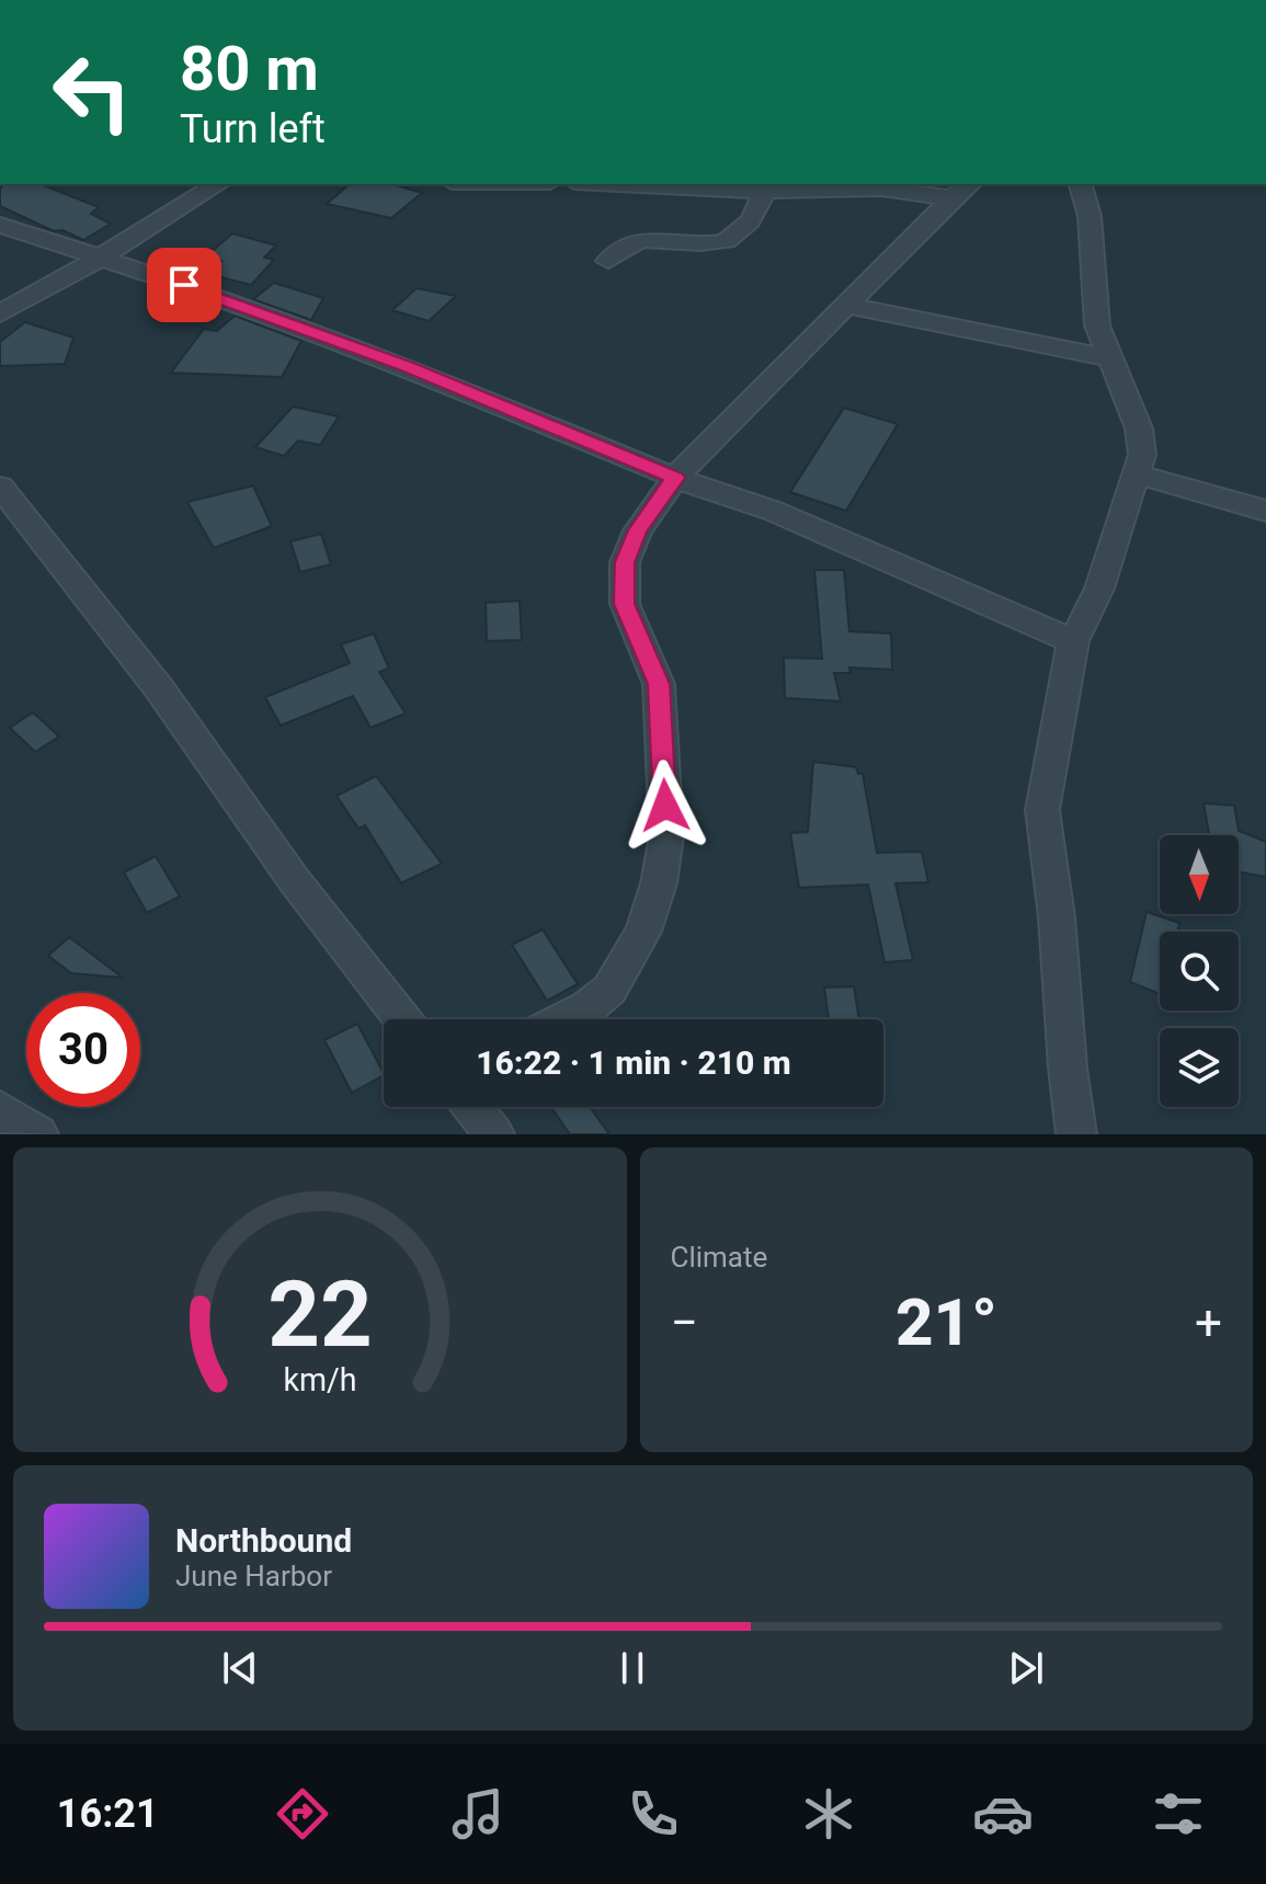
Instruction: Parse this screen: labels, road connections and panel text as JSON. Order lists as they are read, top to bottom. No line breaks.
{"north":"bottom","page":{"turn":["80 m","Turn left"],"limit":"30","trip":"16:22 · 1 min · 210 m","tile":"Climate","heat":["−","21°","+"],"song":["Northbound","June Harbor"],"tabs":"16:21","gauge":["22","km/h"]}}
